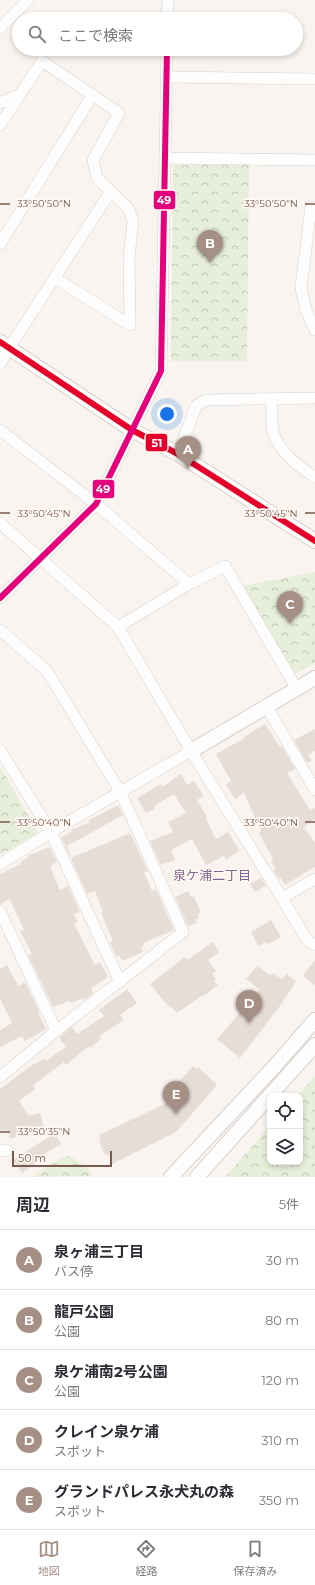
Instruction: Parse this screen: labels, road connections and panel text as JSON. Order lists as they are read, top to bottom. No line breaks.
{"districts":["泉ケ浦二丁目"],"lines":["transit line 49","transit line 51"],"scale_bar":"50 m","page":{"search":"ここで検索","pins":["B","A","C","D","E"],"scale":"50 m","heading":["周辺","5件"],"list":[{"mark":"A","name":"泉ヶ浦三丁目","note":"バス停","value":"30 m"},{"mark":"B","name":"龍戸公園","note":"公園","value":"80 m"},{"mark":"C","name":"泉ケ浦南2号公園","note":"公園","value":"120 m"},{"mark":"D","name":"クレイン泉ケ浦","note":"スポット","value":"310 m"},{"mark":"E","name":"グランドパレス永犬丸の森","note":"スポット","value":"350 m"}],"nav":["地図","経路","保存済み"]},"coordinates":["33°50'50\"N","33°50'45\"N","33°50'40\"N","33°50'35\"N"]}
